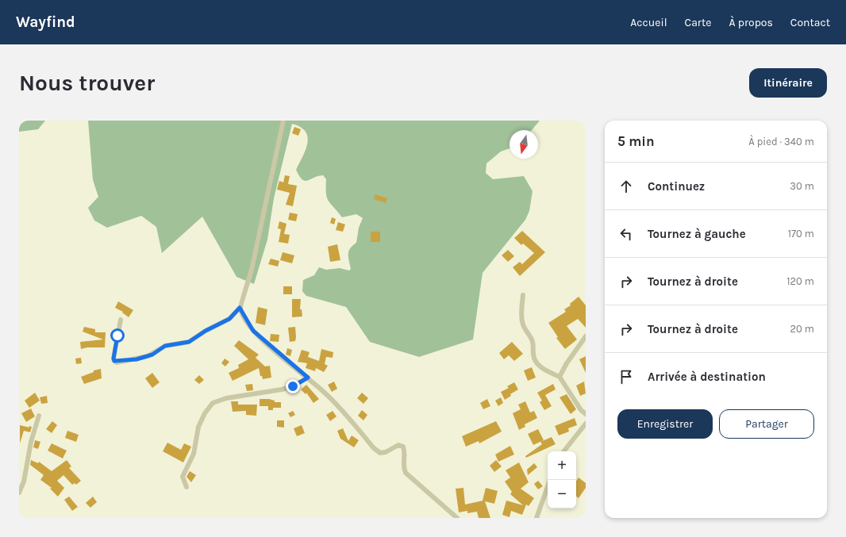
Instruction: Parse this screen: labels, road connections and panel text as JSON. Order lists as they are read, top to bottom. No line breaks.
{"north":"bottom","page":{"header":"Wayfind","nav":["Accueil","Carte","À propos","Contact"],"buttons":["Itinéraire",["Enregistrer","Partager"]],"title":"Nous trouver","heading":["5 min","À pied · 340 m"],"list":[["Continuez","30 m"],["Tournez à gauche","170 m"],["Tournez à droite","120 m"],["Tournez à droite","20 m"],"Arrivée à destination"],"map_buttons":["+","−"]}}
